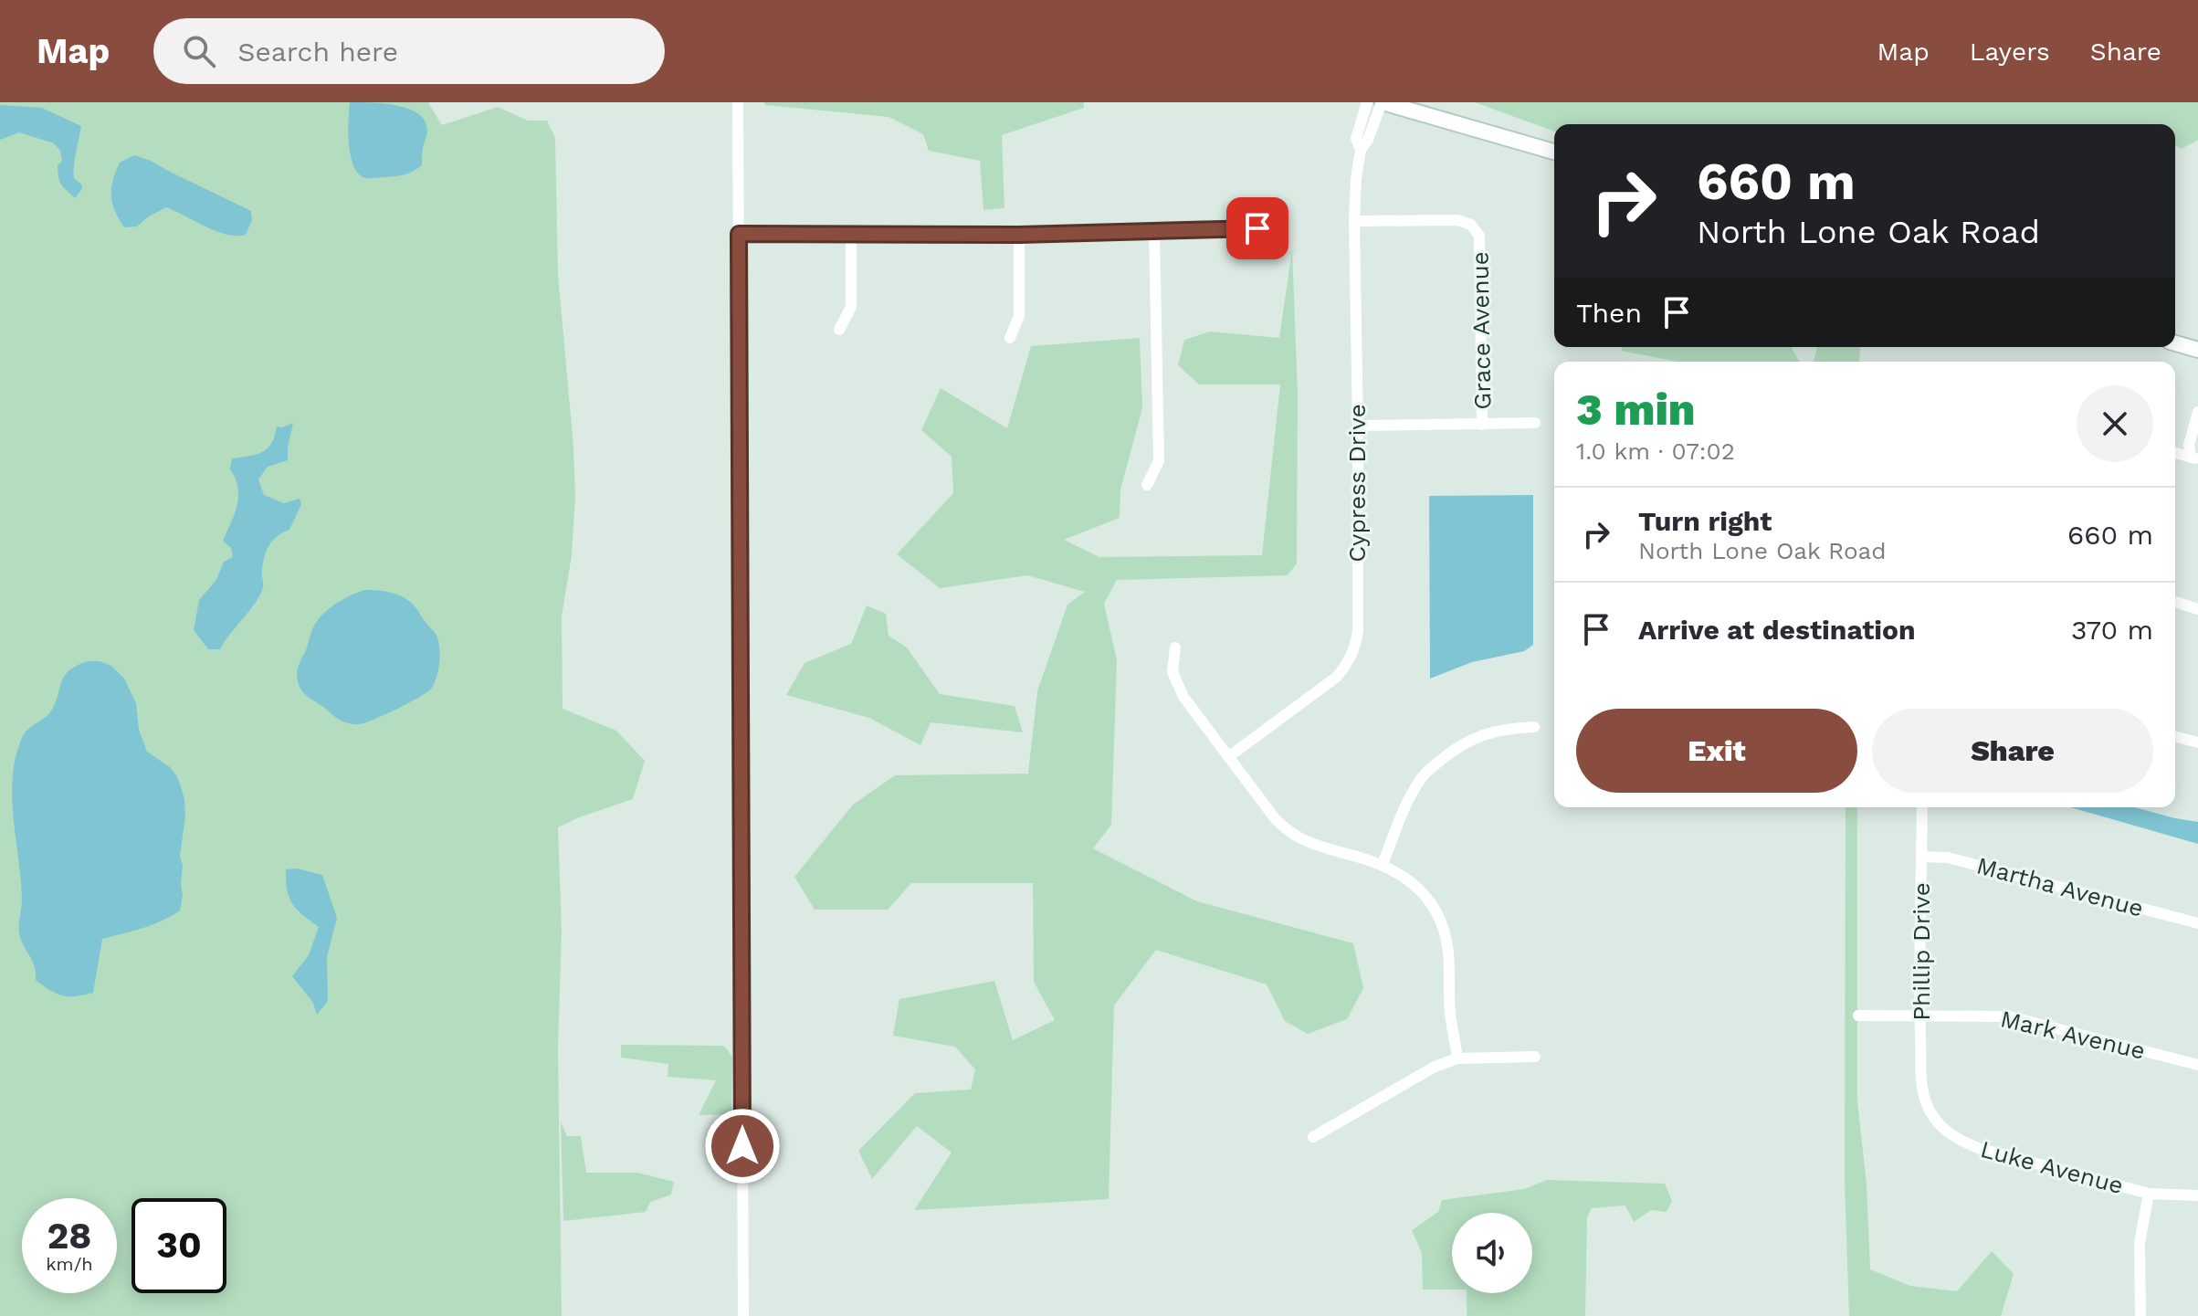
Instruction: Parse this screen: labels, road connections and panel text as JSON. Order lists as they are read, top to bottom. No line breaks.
{"streets":{"street":["Grace Avenue","Cypress Drive","Martha Avenue","Phillip Drive","Mark Avenue","Luke Avenue"]},"crossings":[["Grace Avenue","Cypress Drive"],["Martha Avenue","Phillip Drive"],["Phillip Drive","Mark Avenue"],["Phillip Drive","Luke Avenue"]],"page":{"header":"Map","search":"Search here","nav":["Map","Layers","Share"],"turn":["660 m","North Lone Oak Road"],"then":"Then","heading":["3 min","1.0 km · 07:02"],"list":[{"name":"Turn right","note":"North Lone Oak Road","value":"660 m"},{"name":"Arrive at destination","value":"370 m"}],"buttons":["Exit","Share"],"speed":"28 km/h","limit":"30"}}
